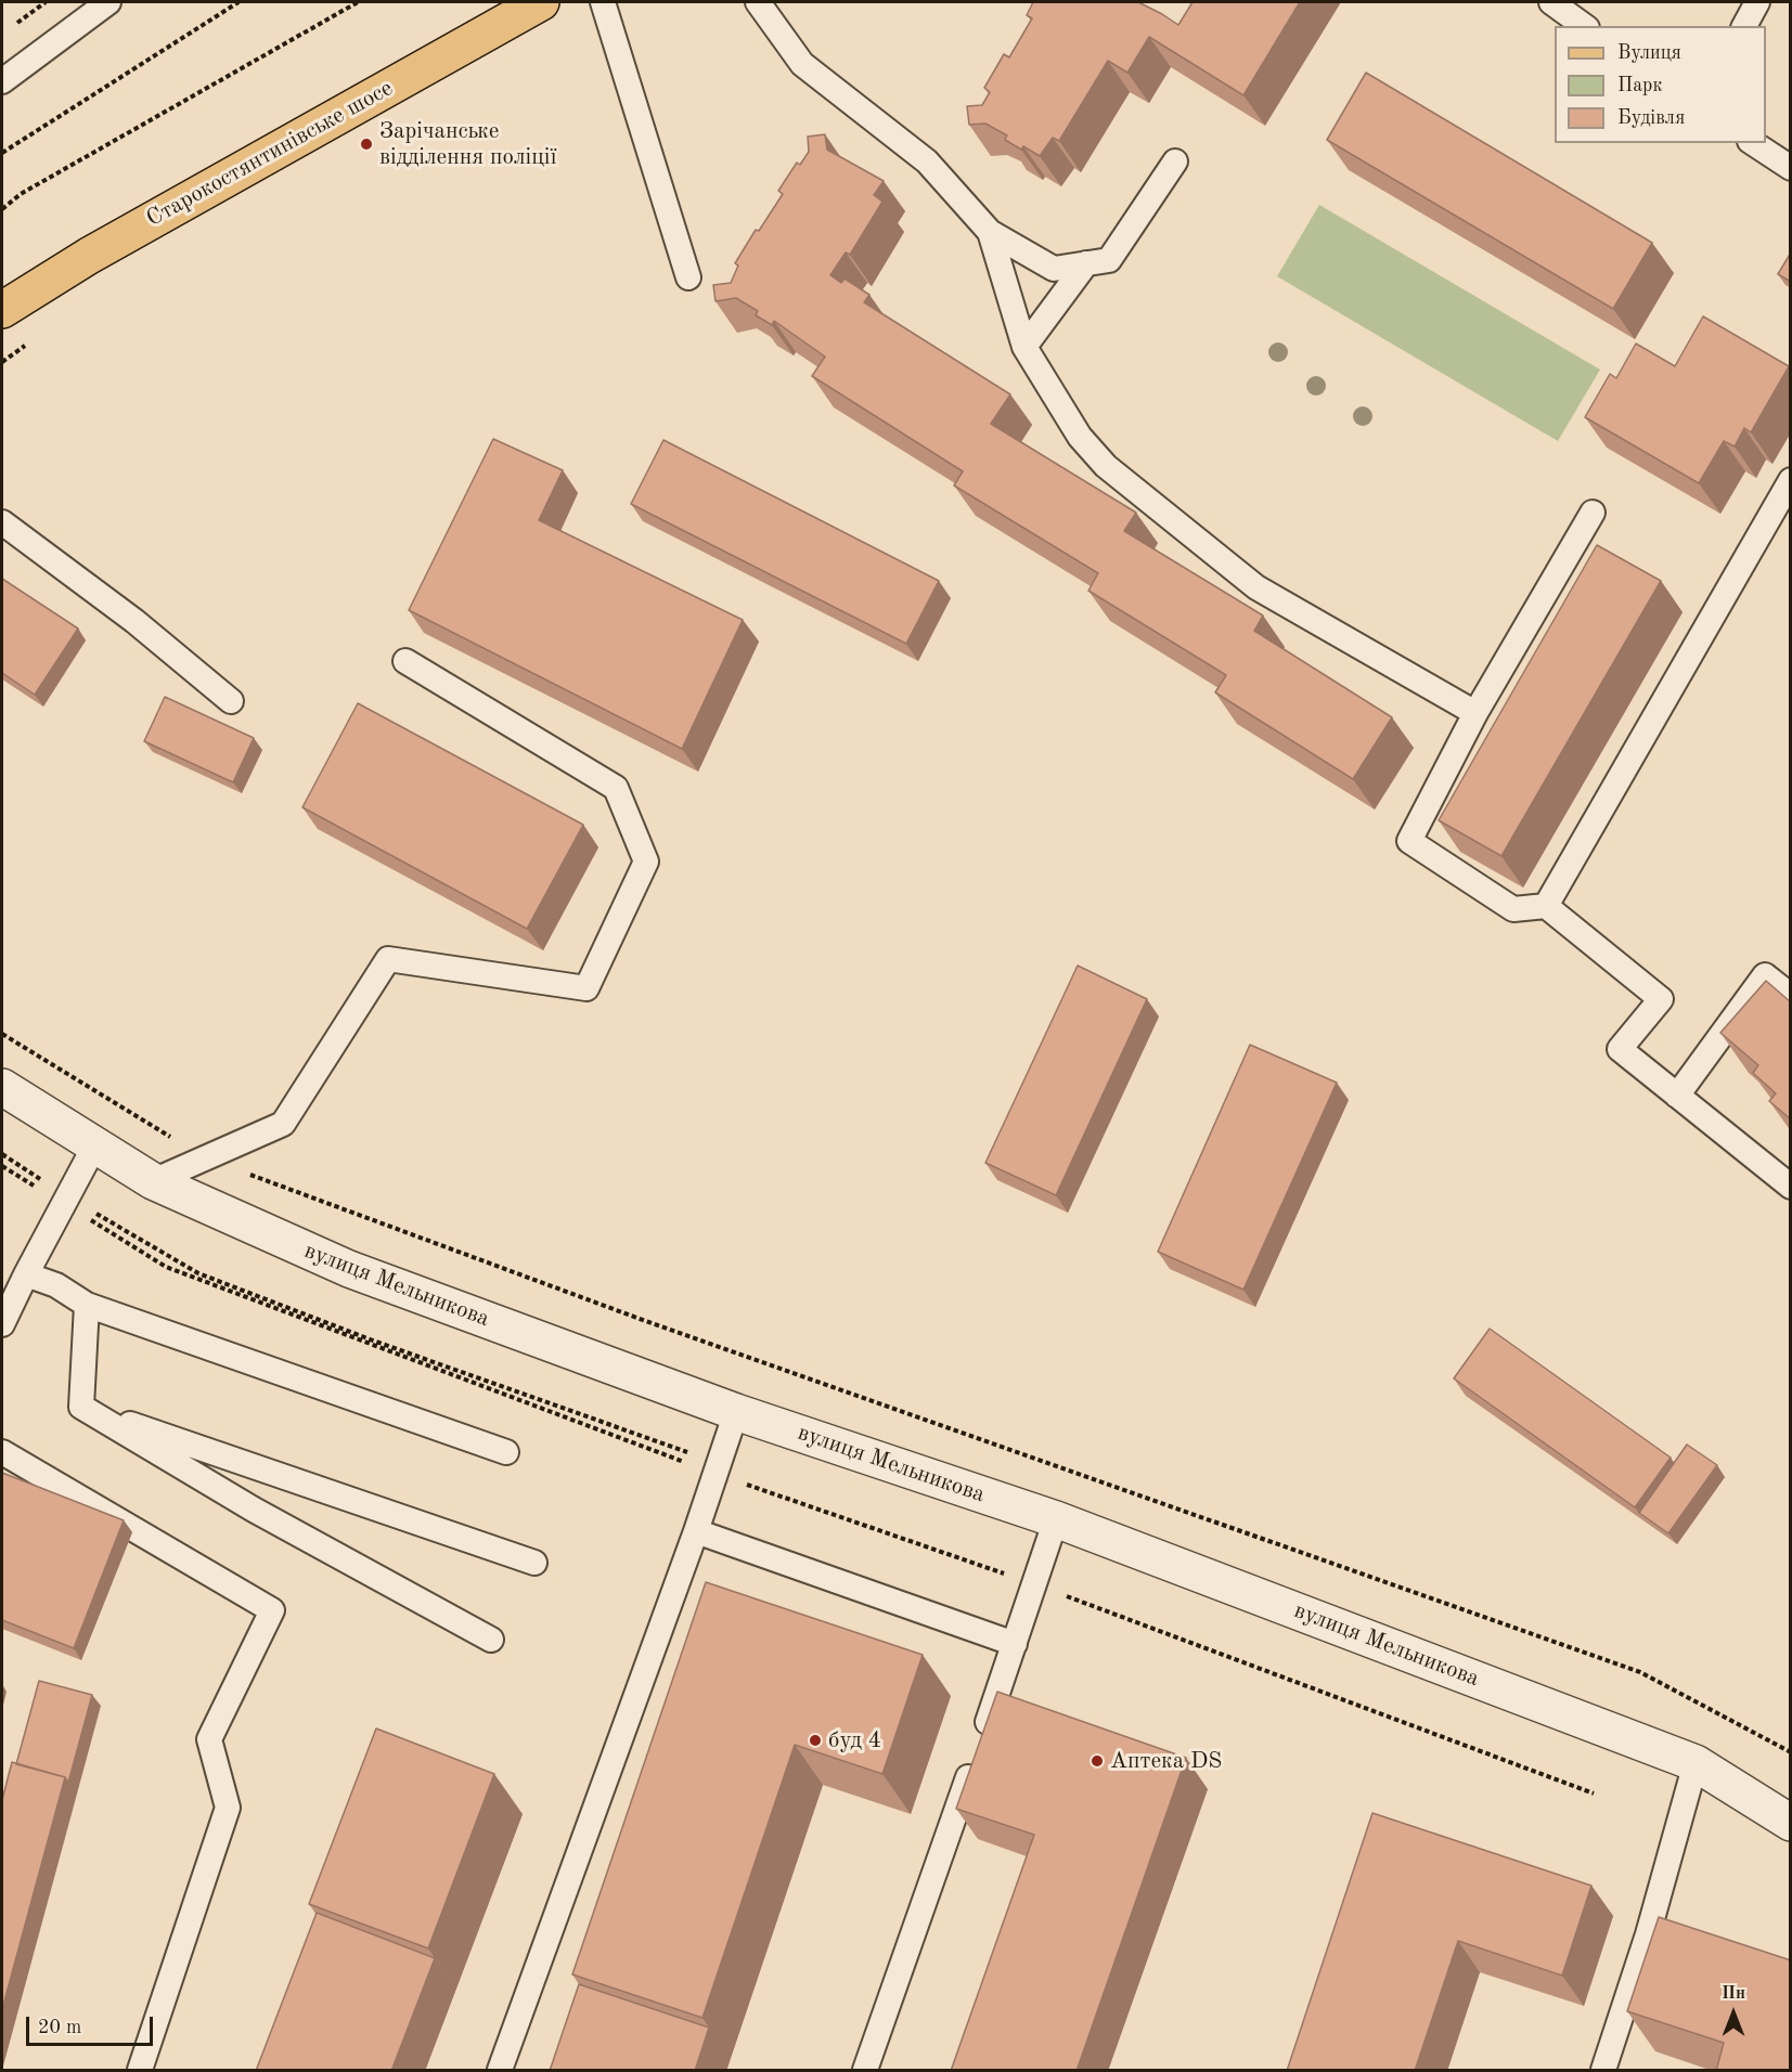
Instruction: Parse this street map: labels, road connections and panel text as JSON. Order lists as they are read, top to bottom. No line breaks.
{"streets":{"main road":["Старокостянтинівське шосе"],"street":["вулиця Мельникова"]},"places":["Зарічанське відділення поліції","буд 4","Аптека DS"],"legend":["Вулиця","Парк","Будівля"],"scale_bar":"20 m","north":"top"}
